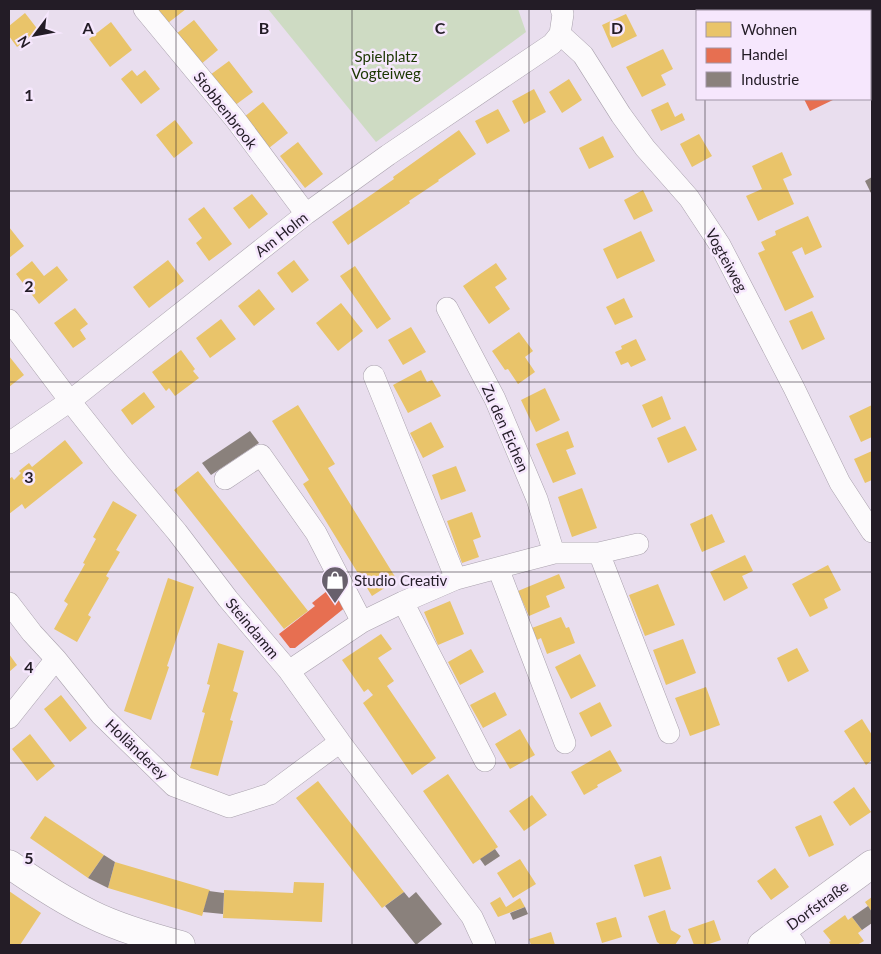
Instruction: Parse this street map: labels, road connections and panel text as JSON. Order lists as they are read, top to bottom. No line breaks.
{"streets":{"street":["Stobbenbrook","Am Holm","Vogteiweg","Zu den Eichen","Steindamm","Holländerey","Dorfstraße"]},"crossings":[["Stobbenbrook","Am Holm"],["Am Holm","Vogteiweg"],["Am Holm","Steindamm"],["Steindamm","Holländerey"]],"parks":["Spielplatz Vogteiweg"],"places":{"shop":["Studio Creativ"]},"legend":["Wohnen","Handel","Industrie"],"north":"bottom left","grid":{"columns":["A","B","C","D"],"rows":["1","2","3","4","5"]}}
